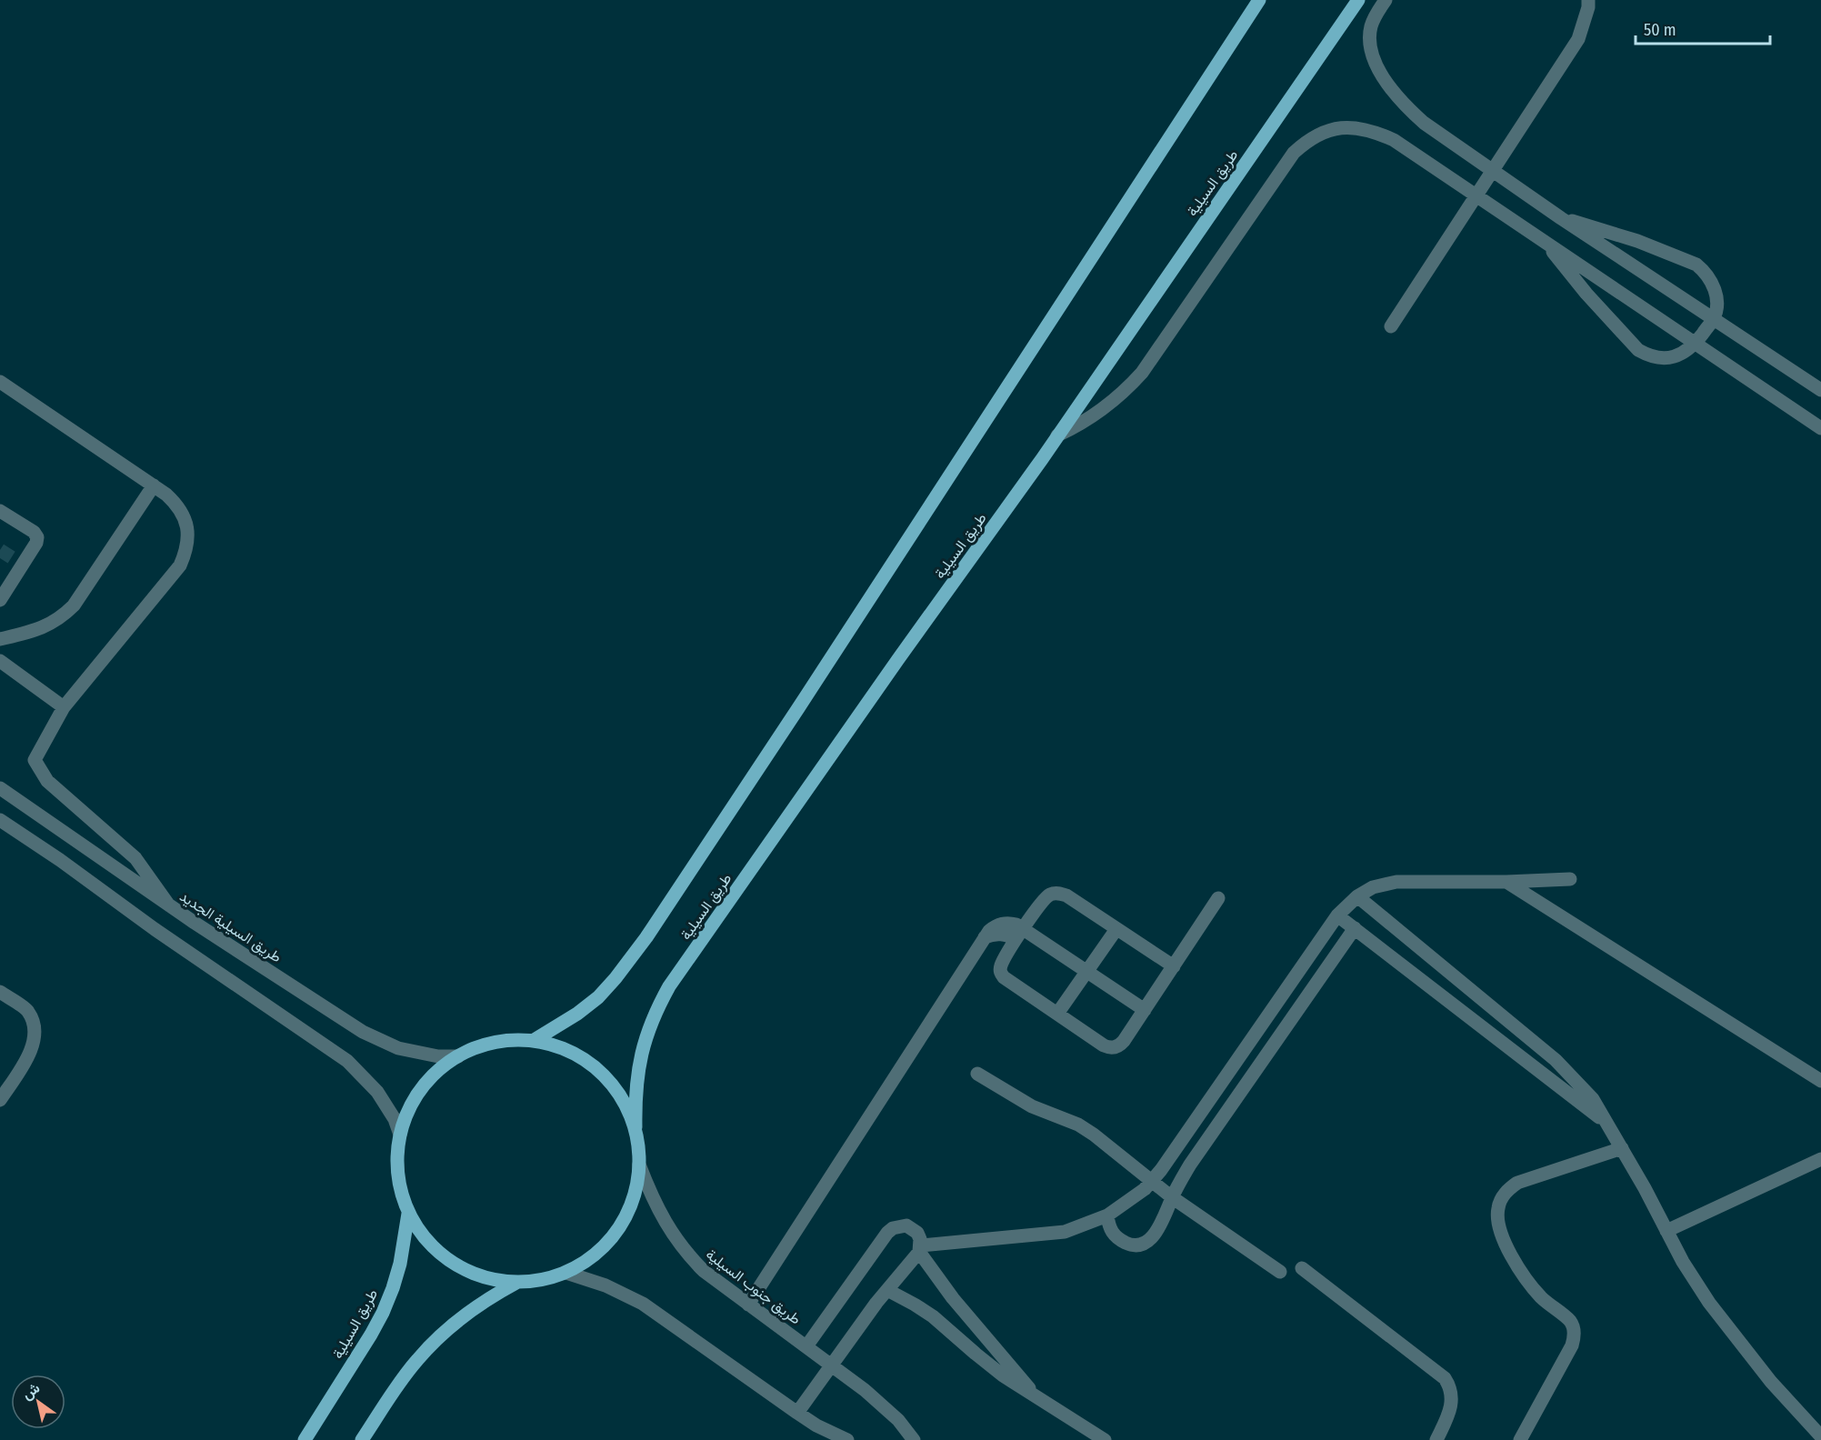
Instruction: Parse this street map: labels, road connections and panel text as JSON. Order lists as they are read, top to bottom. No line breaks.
{"streets":{"main road":["طريق السيلية"],"street":["طريق السيلية الجديد","طريق جنوب السيلية"]},"scale_bar":"50 m","north":"top left"}
